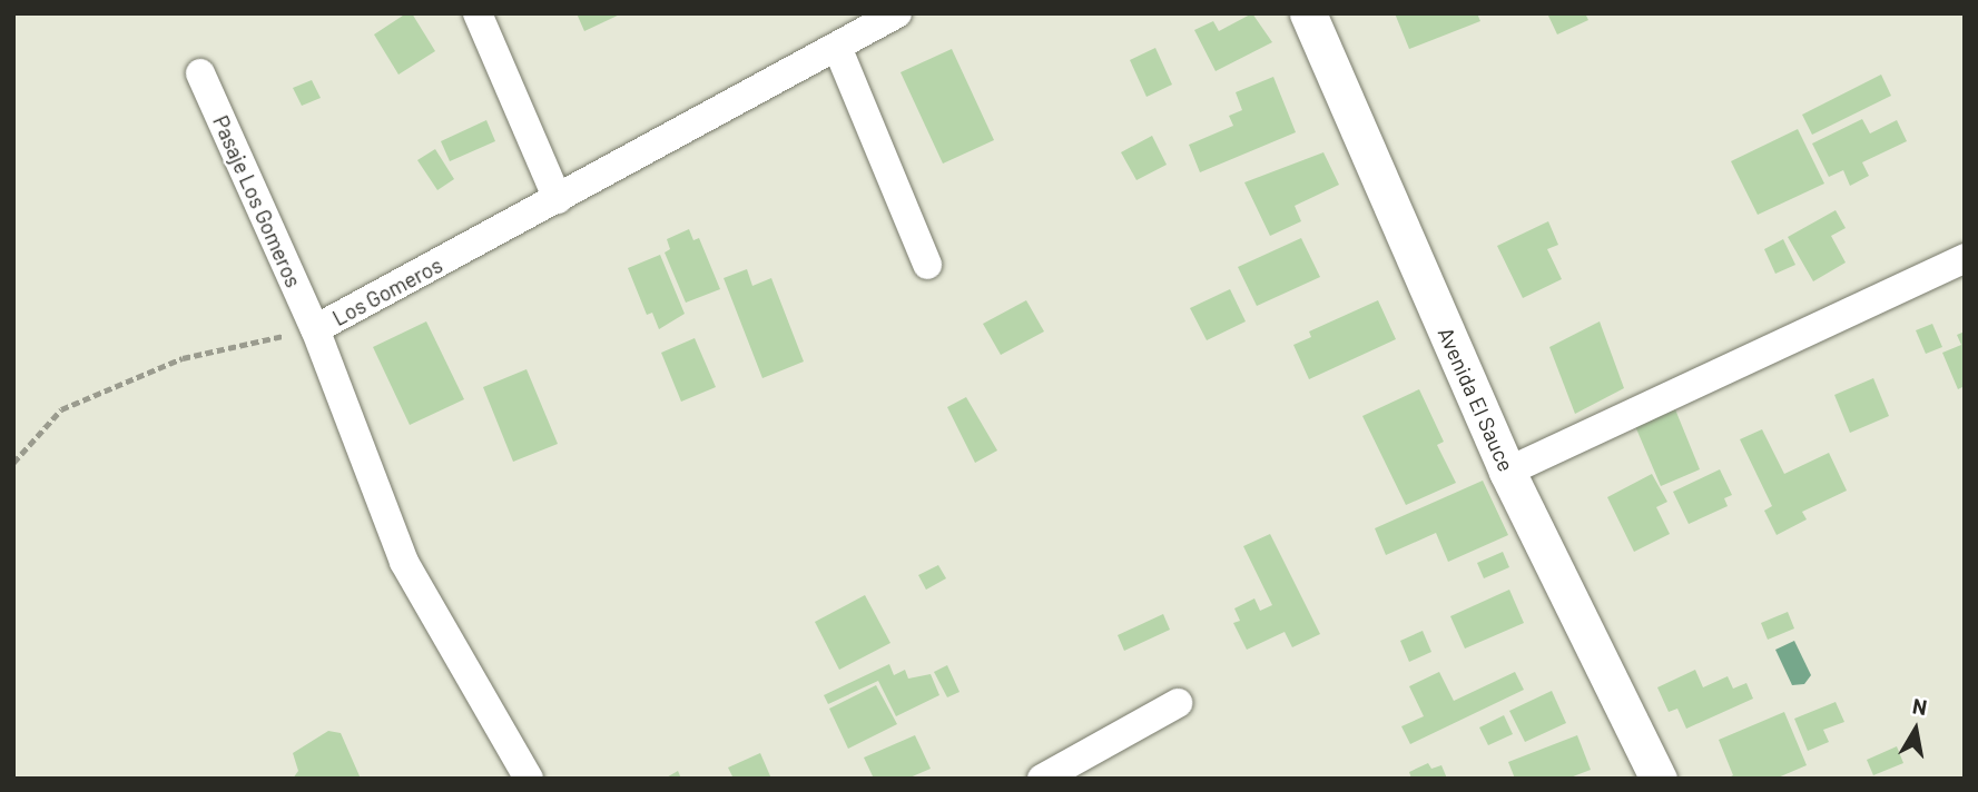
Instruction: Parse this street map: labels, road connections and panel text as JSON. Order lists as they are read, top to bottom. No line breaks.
{"streets":{"street":["Pasaje Los Gomeros","Los Gomeros","Avenida El Sauce"]},"crossings":[["Pasaje Los Gomeros","Los Gomeros"]],"north":"top"}
